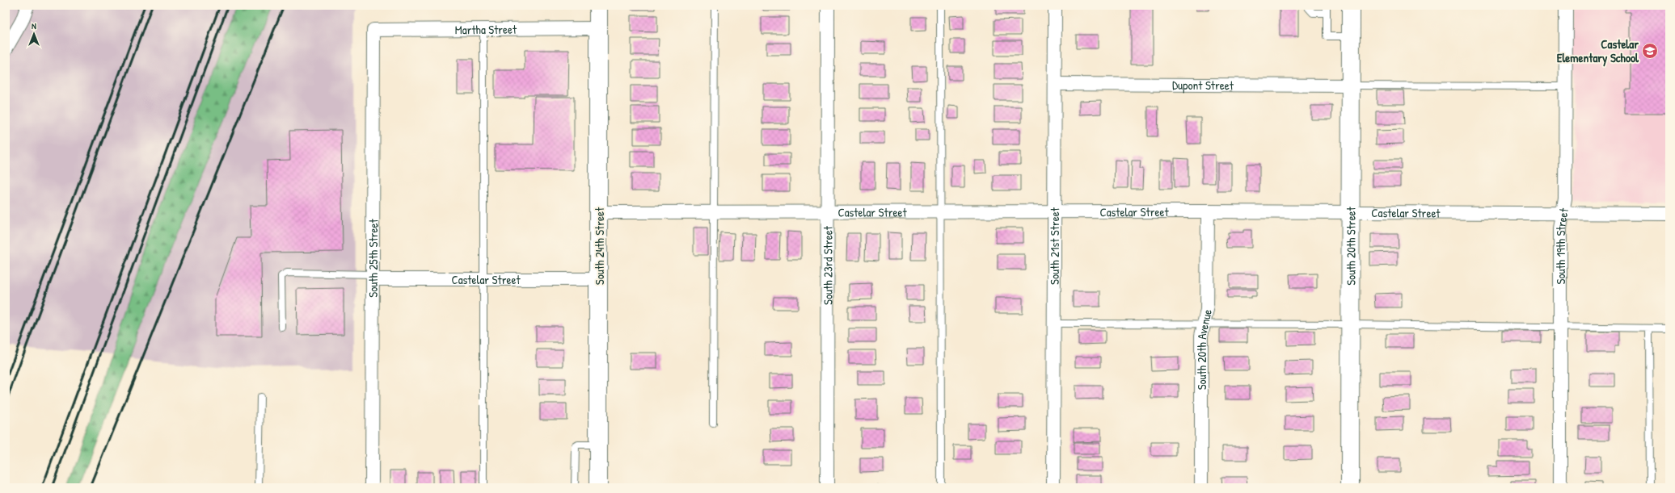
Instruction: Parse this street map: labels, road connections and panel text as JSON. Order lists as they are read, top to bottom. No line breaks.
{"streets":{"main road":["South 24th Street","South 20th Street"],"street":["Martha Street","Dupont Street","Castelar Street","South 21st Street","South 19th Street","South 25th Street","South 23rd Street","South 20th Avenue"]},"crossings":[["Martha Street","South 24th Street"],["Martha Street","South 25th Street"],["Dupont Street","South 21st Street"],["Dupont Street","South 20th Street"],["Castelar Street","South 24th Street"],["Castelar Street","South 21st Street"],["Castelar Street","South 20th Street"],["Castelar Street","South 19th Street"],["Castelar Street","South 25th Street"],["Castelar Street","South 23rd Street"],["Castelar Street","South 20th Avenue"]],"places":{"school or university":["Castelar Elementary School"]},"north":"top"}
